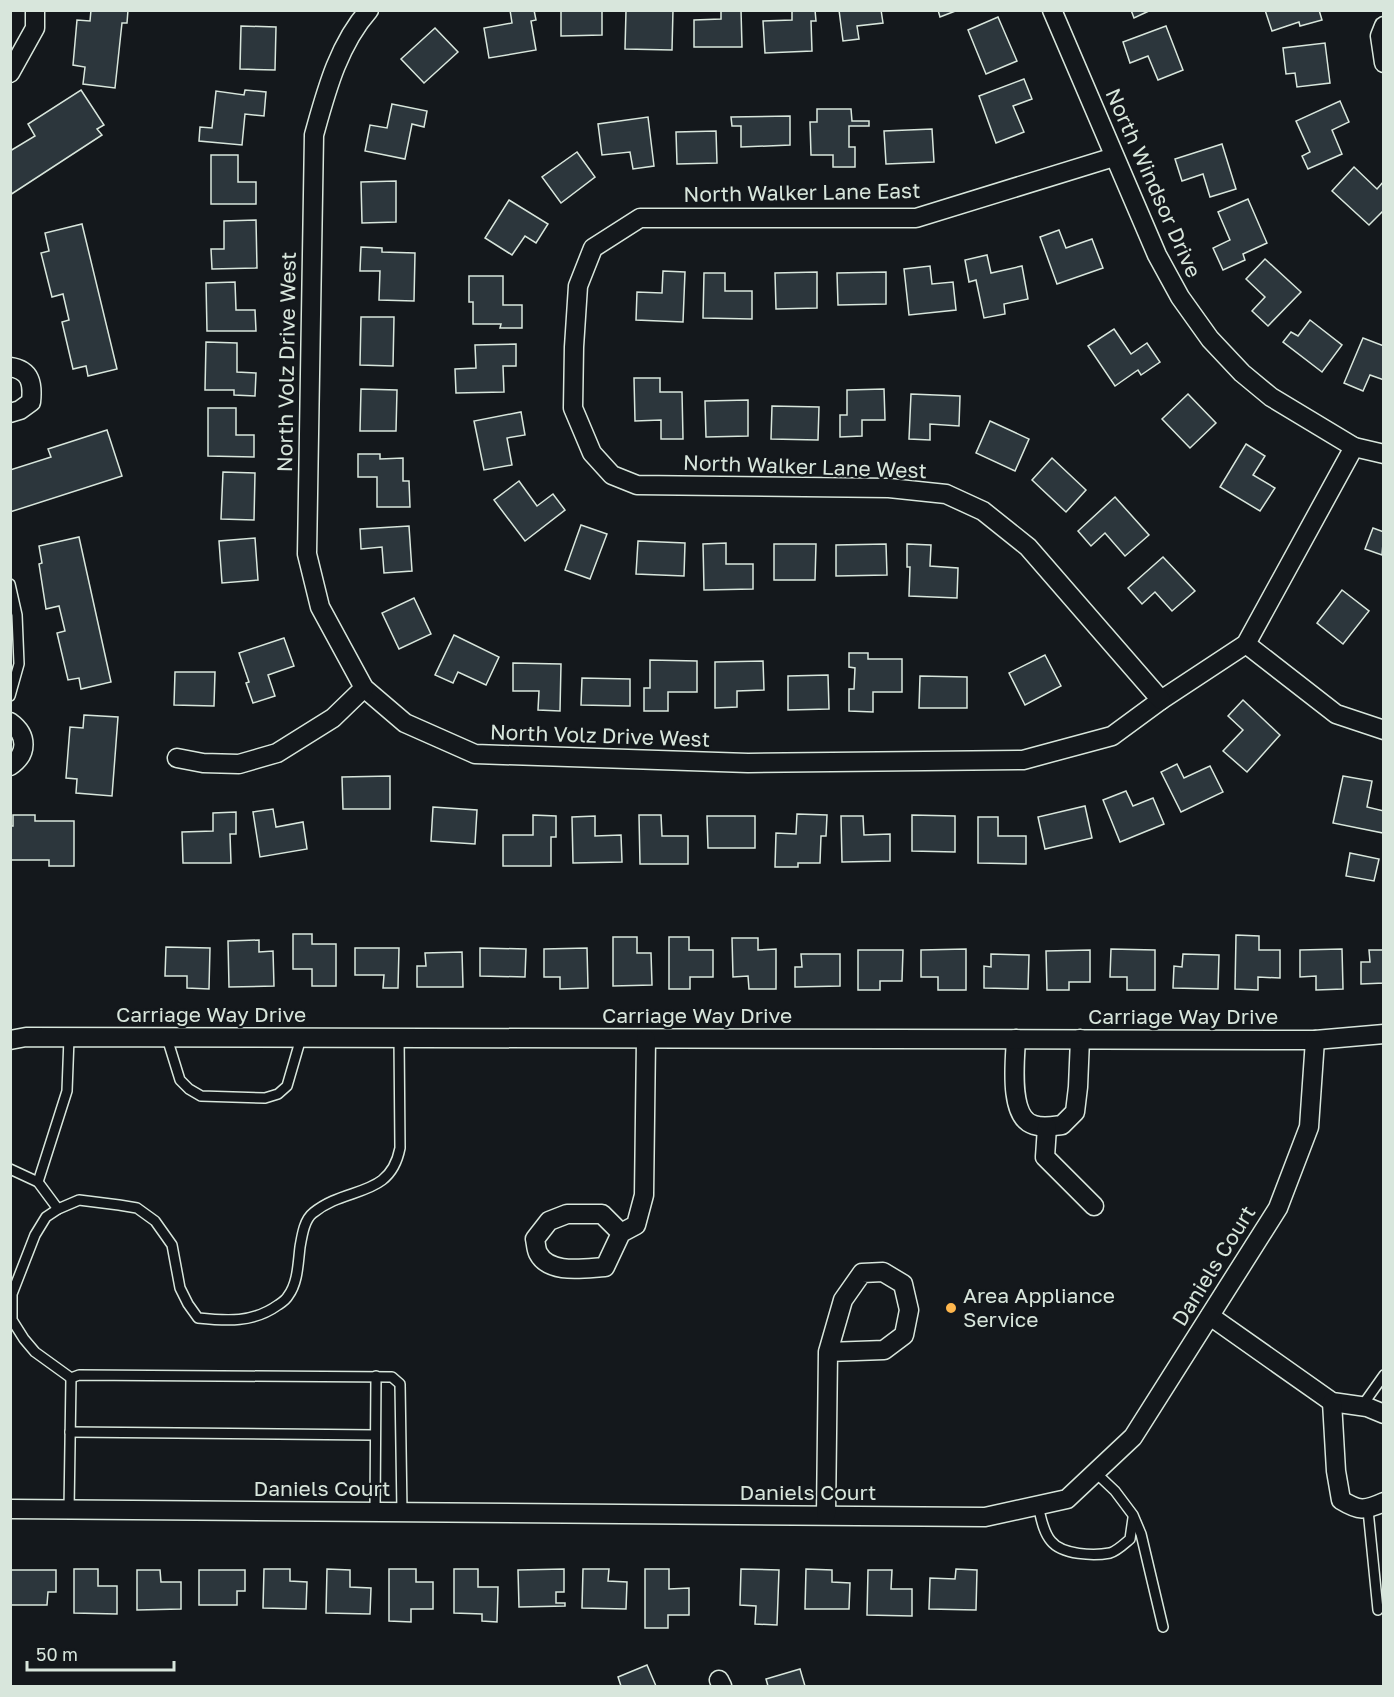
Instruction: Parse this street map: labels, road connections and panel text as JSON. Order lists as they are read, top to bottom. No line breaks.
{"streets":{"street":["North Windsor Drive","North Walker Lane East","North Volz Drive West","North Walker Lane West","Carriage Way Drive","Daniels Court"]},"crossings":[["North Windsor Drive","North Walker Lane East"],["North Windsor Drive","North Volz Drive West"],["North Walker Lane East","North Walker Lane West"],["North Volz Drive West","North Walker Lane West"],["Carriage Way Drive","Daniels Court"]],"places":["Area Appliance Service"],"scale_bar":"50 m"}
